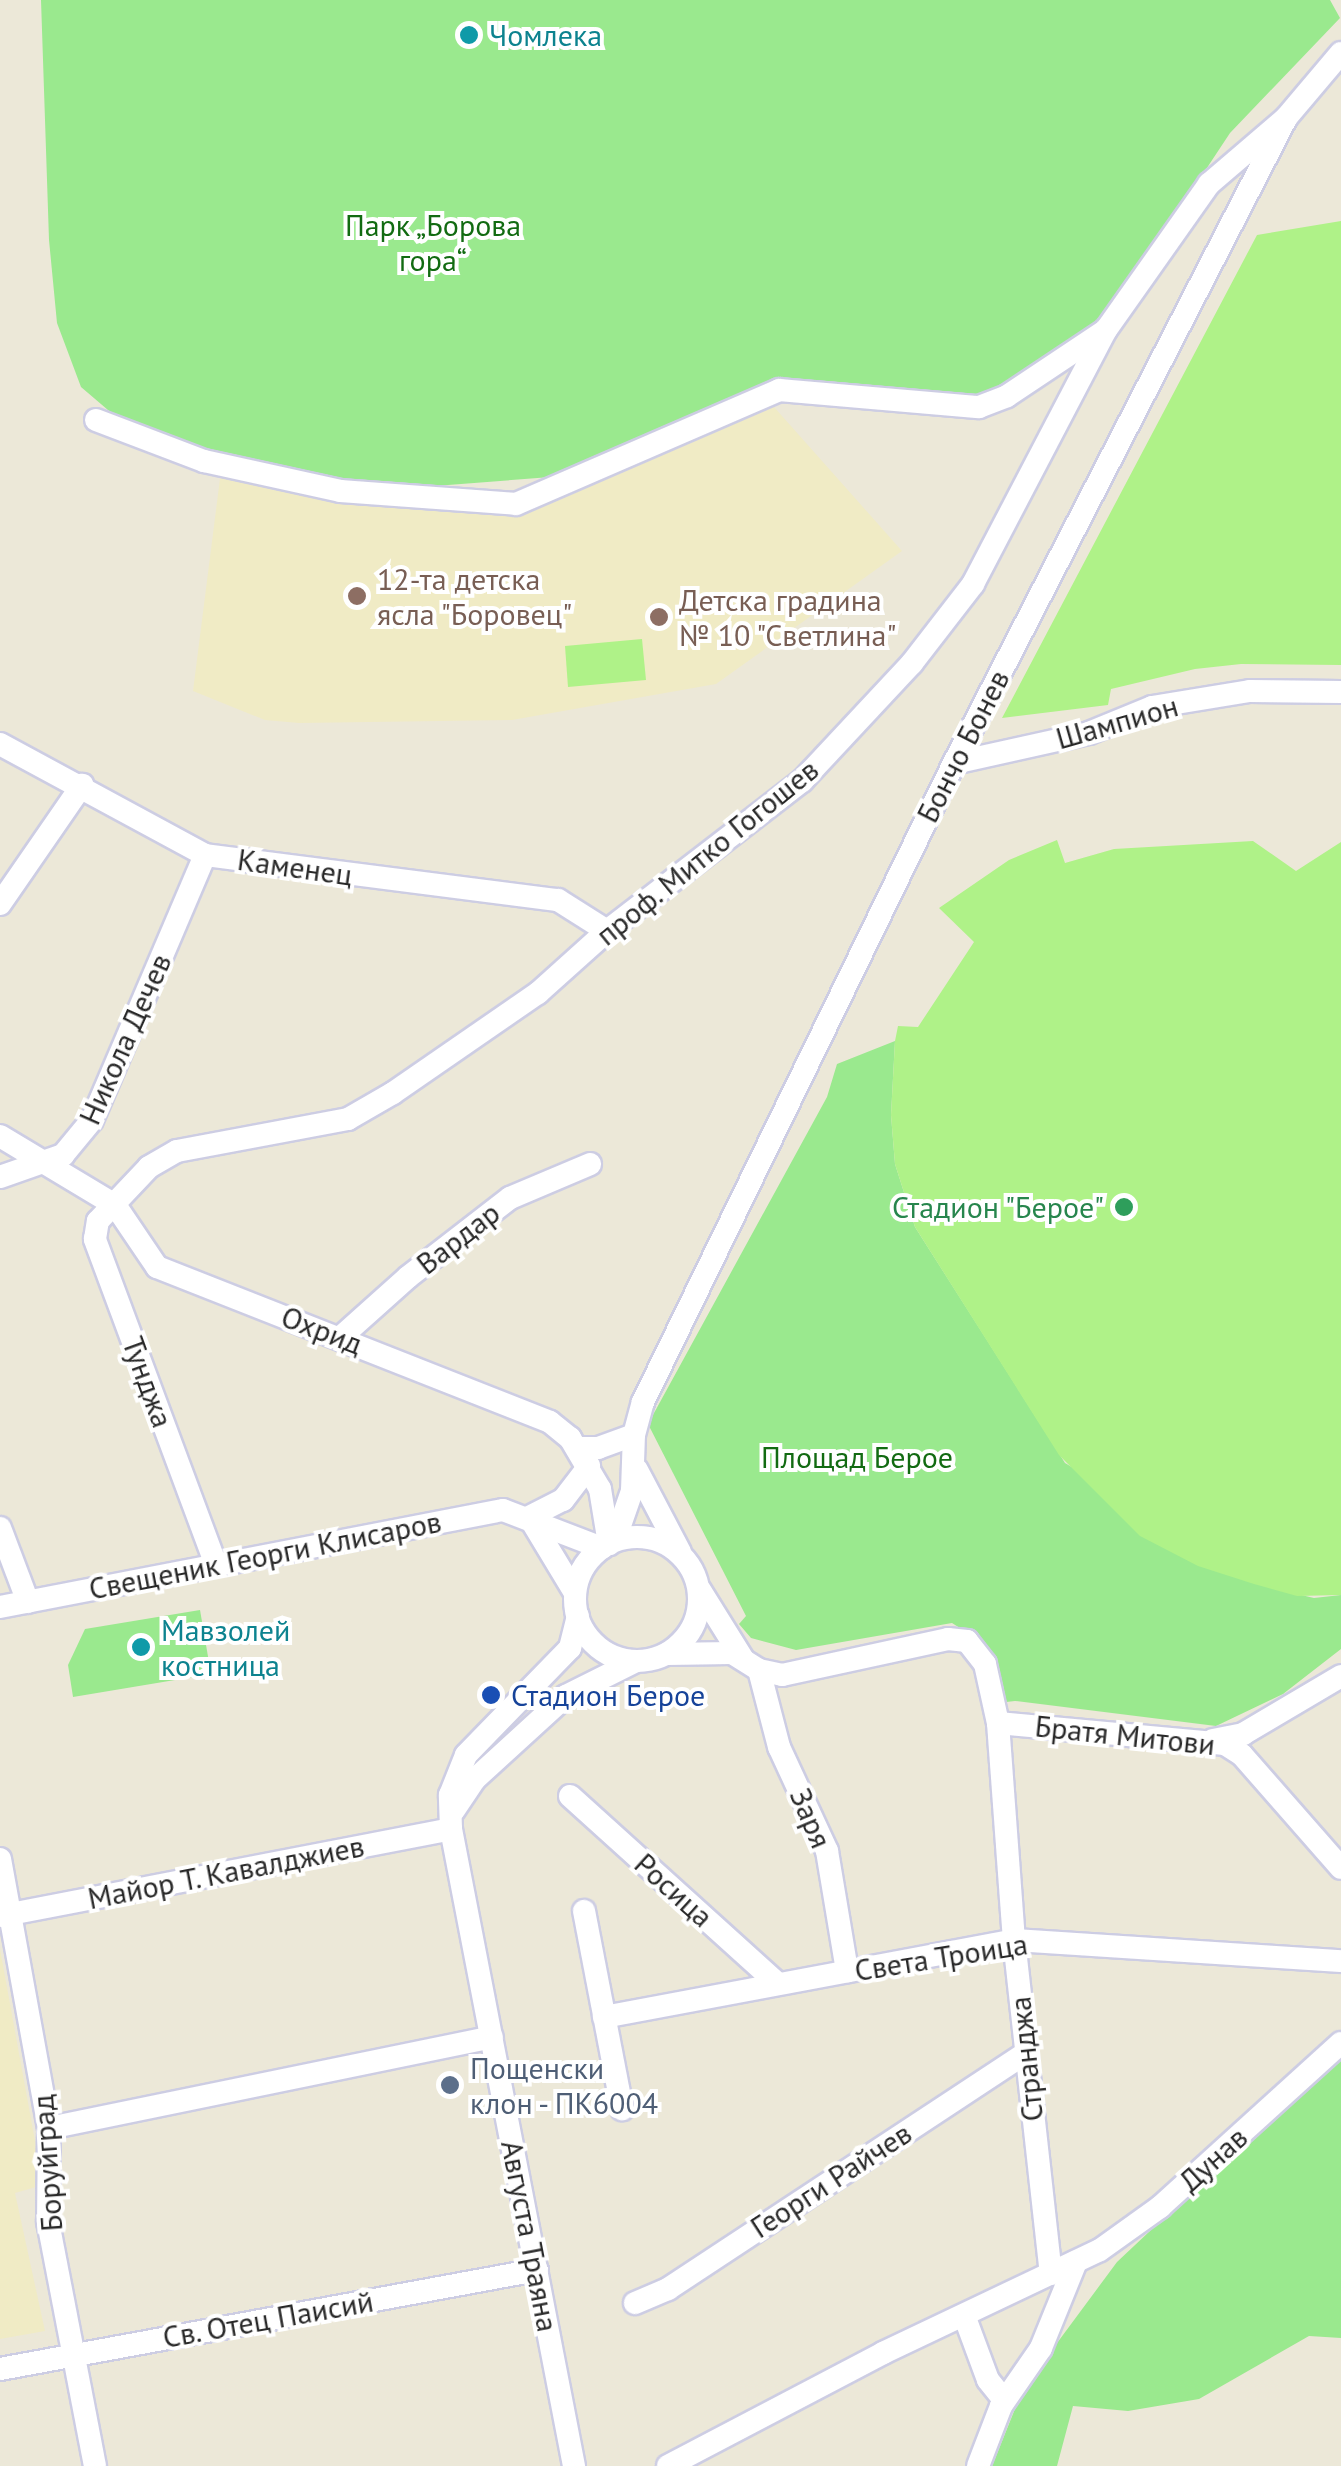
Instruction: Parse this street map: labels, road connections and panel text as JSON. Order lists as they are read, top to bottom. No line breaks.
{"streets":{"street":["Шампион","Бончо Бонев","проф. Митко Гогошев","Каменец","Никола Дечев","Вардар","Охрид","Тунджа","Свещеник Георги Клисаров","Братя Митови","Заря","Майор Т. Кавалджиев","Росица","Света Троица","Странджа","Дунав","Боруйград","Георги Райчев","Августа Траяна","Св. Отец Паисий"]},"crossings":[["Шампион","Бончо Бонев"],["Бончо Бонев","проф. Митко Гогошев"],["Бончо Бонев","Свещеник Георги Клисаров"],["Бончо Бонев","Братя Митови"],["Бончо Бонев","Августа Траяна"],["проф. Митко Гогошев","Каменец"],["проф. Митко Гогошев","Охрид"],["проф. Митко Гогошев","Тунджа"],["Каменец","Никола Дечев"],["Никола Дечев","Охрид"],["Вардар","Охрид"],["Охрид","Тунджа"],["Тунджа","Свещеник Георги Клисаров"],["Свещеник Георги Клисаров","Братя Митови"],["Свещеник Георги Клисаров","Августа Траяна"],["Братя Митови","Заря"],["Братя Митови","Странджа"],["Братя Митови","Августа Траяна"],["Заря","Света Троица"],["Майор Т. Кавалджиев","Боруйград"],["Майор Т. Кавалджиев","Августа Траяна"],["Росица","Света Троица"],["Света Троица","Странджа"],["Странджа","Дунав"],["Странджа","Георги Райчев"],["Боруйград","Св. Отец Паисий"],["Августа Траяна","Св. Отец Паисий"]],"parks":["Парк „Борова гора“","Площад Берое"],"places":["Чомлека","12-та детска ясла \"Боровец\"","Детска градина № 10 \"Светлина\"","Стадион \"Берое\"","Мавзолей костница","Стадион Берое","Пощенски клон - ПК6004"]}
